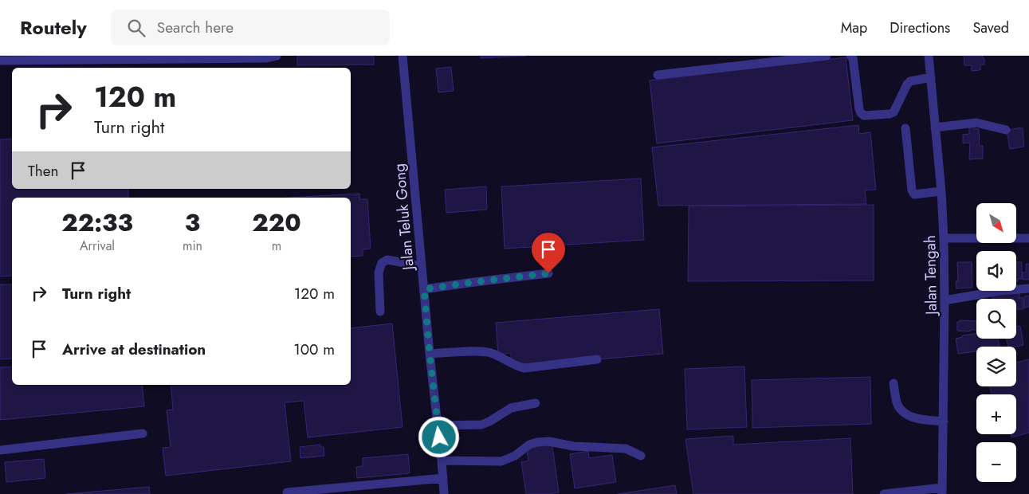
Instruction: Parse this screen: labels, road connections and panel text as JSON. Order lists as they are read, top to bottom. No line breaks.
{"streets":{"street":["Jalan Teluk Gong","Jalan Tengah"]},"north":"bottom right","page":{"header":"Routely","search":"Search here","nav":["Map","Directions","Saved"],"turn":["120 m","Turn right"],"then":"Then","eta":["22:33","Arrival","3","min","220","m"],"map_buttons":["+","−"],"list":[{"name":"Turn right","value":"120 m"},{"name":"Arrive at destination","value":"100 m"}]}}
